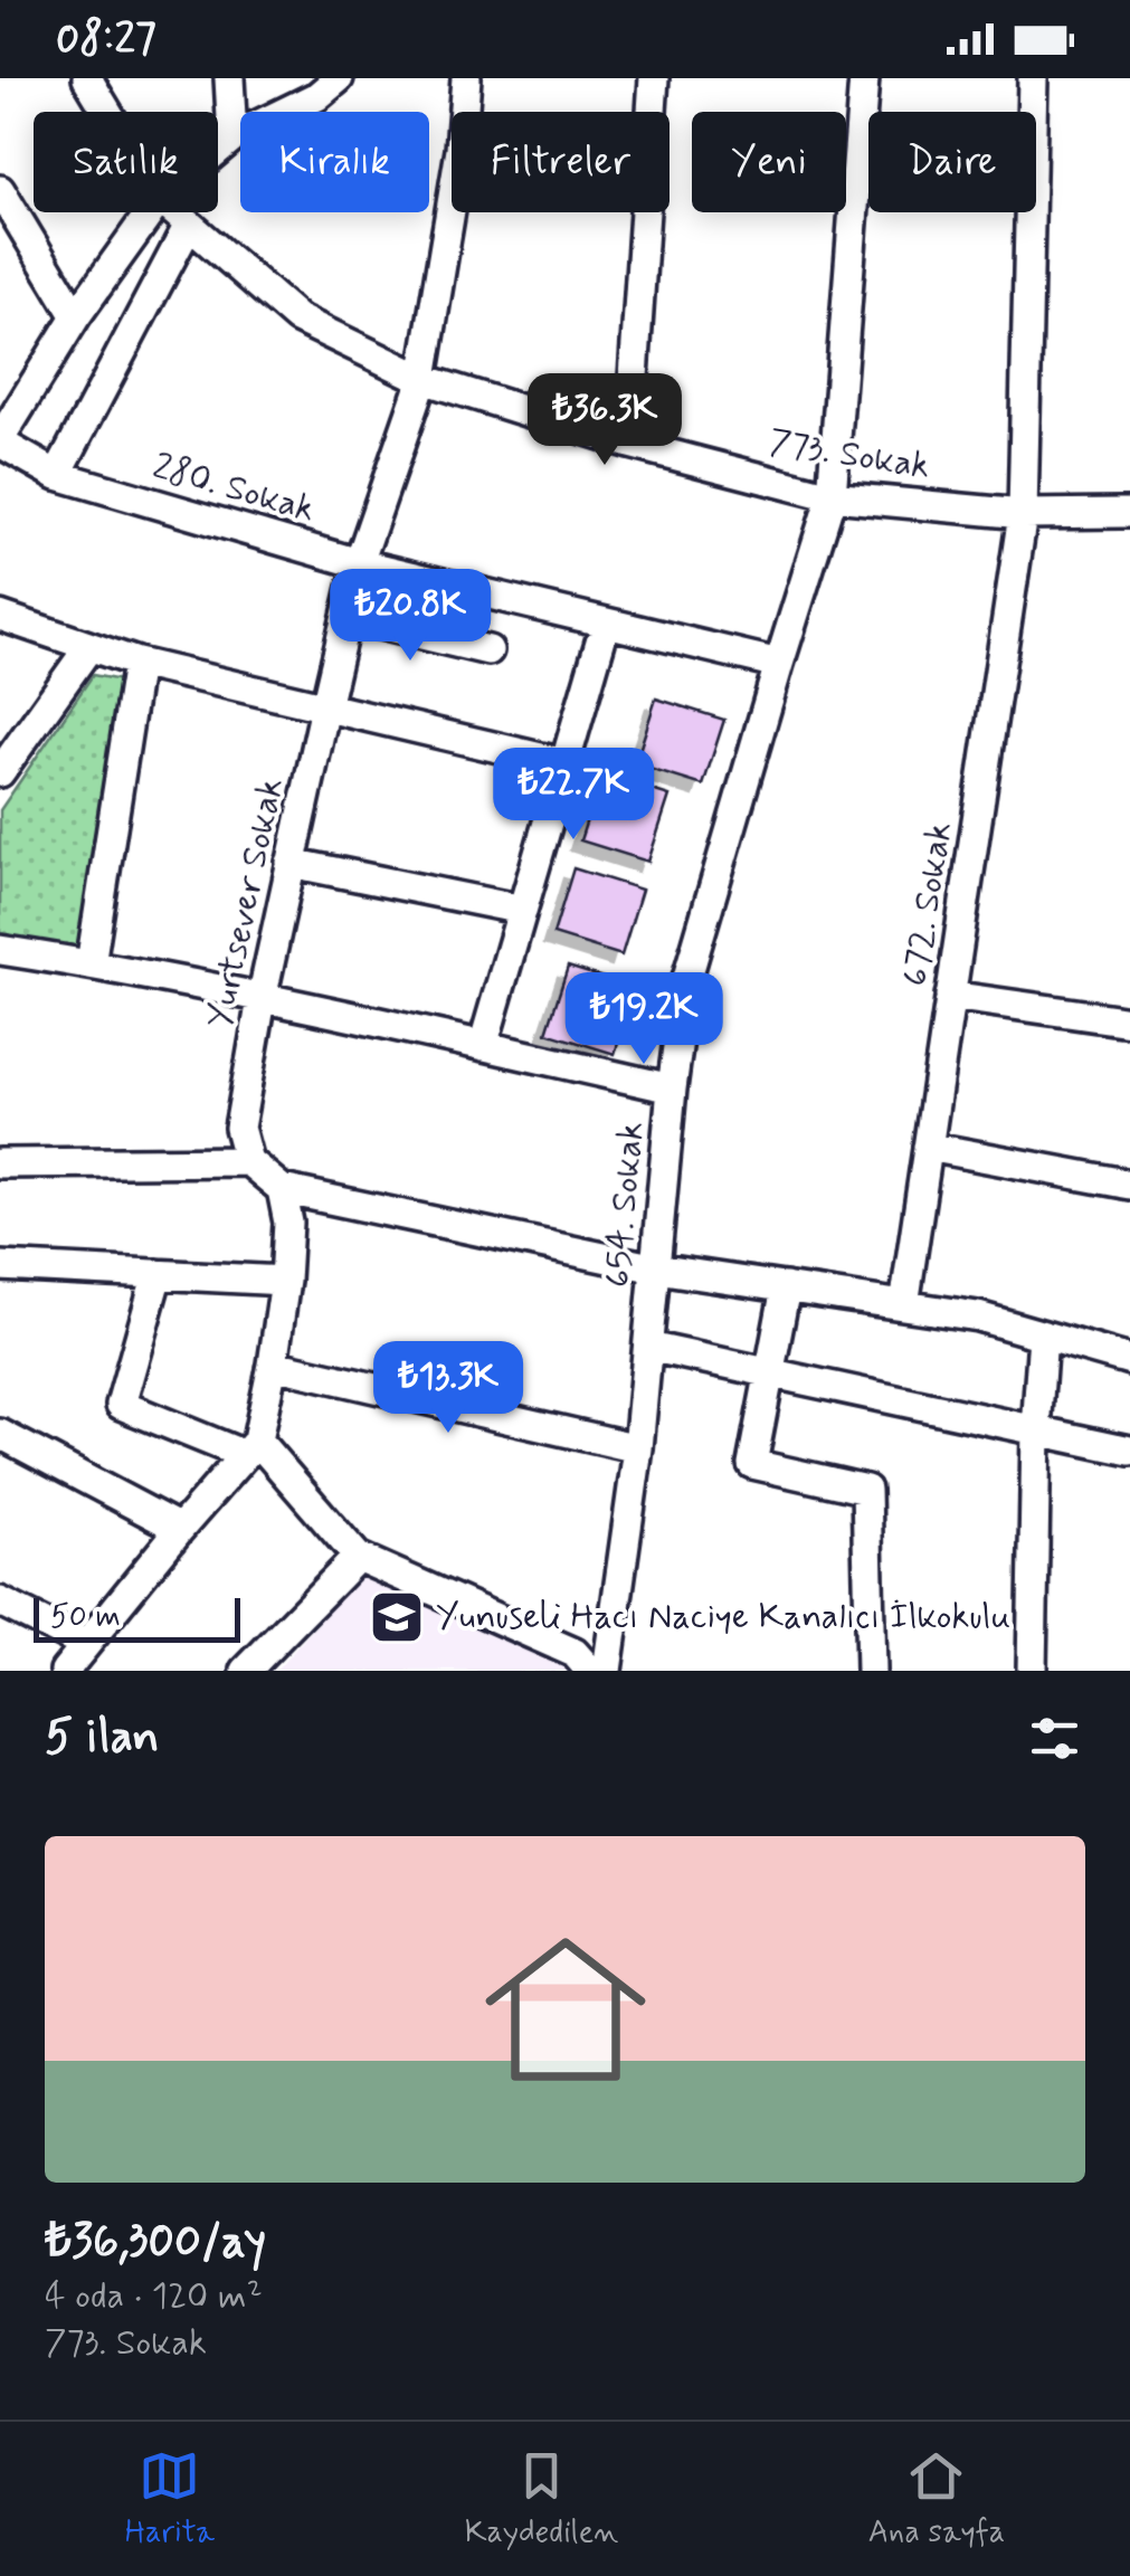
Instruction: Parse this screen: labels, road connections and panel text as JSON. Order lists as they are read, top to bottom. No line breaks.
{"streets":{"street":["773. Sokak","280. Sokak","Yurtsever Sokak","672. Sokak","654. Sokak"]},"crossings":[["773. Sokak","Yurtsever Sokak"],["773. Sokak","672. Sokak"],["773. Sokak","654. Sokak"],["280. Sokak","Yurtsever Sokak"],["280. Sokak","654. Sokak"]],"places":{"school or university":["Yunuseli Hacı Naciye Kanalıcı İlkokulu"]},"scale_bar":"50 m","page":{"status":"08:27","chip":["Satılık","Kiralık","Filtreler","Yeni","Daire"],"price":["₺36.3K","₺20.8K","₺22.7K","₺19.2K","₺13.3K"],"scale":"50 m","heading":"5 ilan","list":[{"name":"₺36,300/ay","note":"4 oda · 120 m² · 773. Sokak"}],"tabs":["Harita","Kaydedilen","Ana sayfa"]}}
